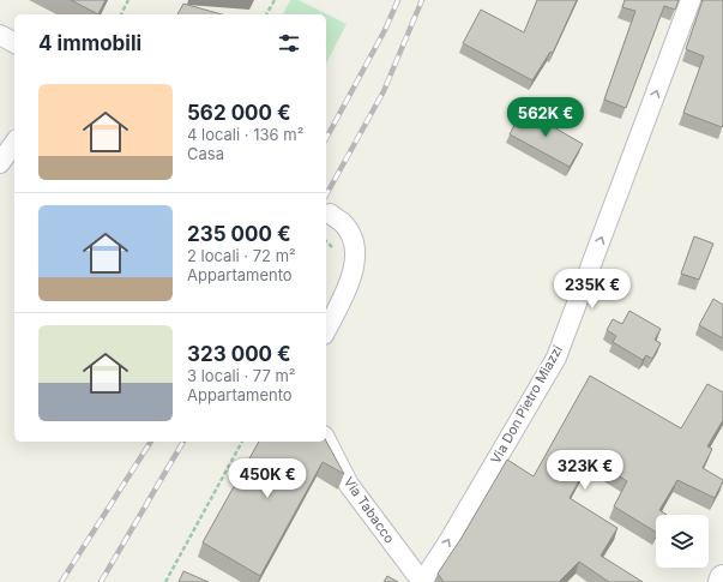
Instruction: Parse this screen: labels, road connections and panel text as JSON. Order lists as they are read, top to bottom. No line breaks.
{"streets":{"street":["Via Don Pietro Miazzi","Via Tabacco"]},"crossings":[["Via Don Pietro Miazzi","Via Tabacco"]],"one_way":["Via Don Pietro Miazzi"],"page":{"heading":"4 immobili","list":[{"name":"562 000 €","note":"4 locali · 136 m² · Casa"},{"name":"235 000 €","note":"2 locali · 72 m² · Appartamento"},{"name":"323 000 €","note":"3 locali · 77 m² · Appartamento"}],"price":["562K €","235K €","323K €","450K €"]}}
